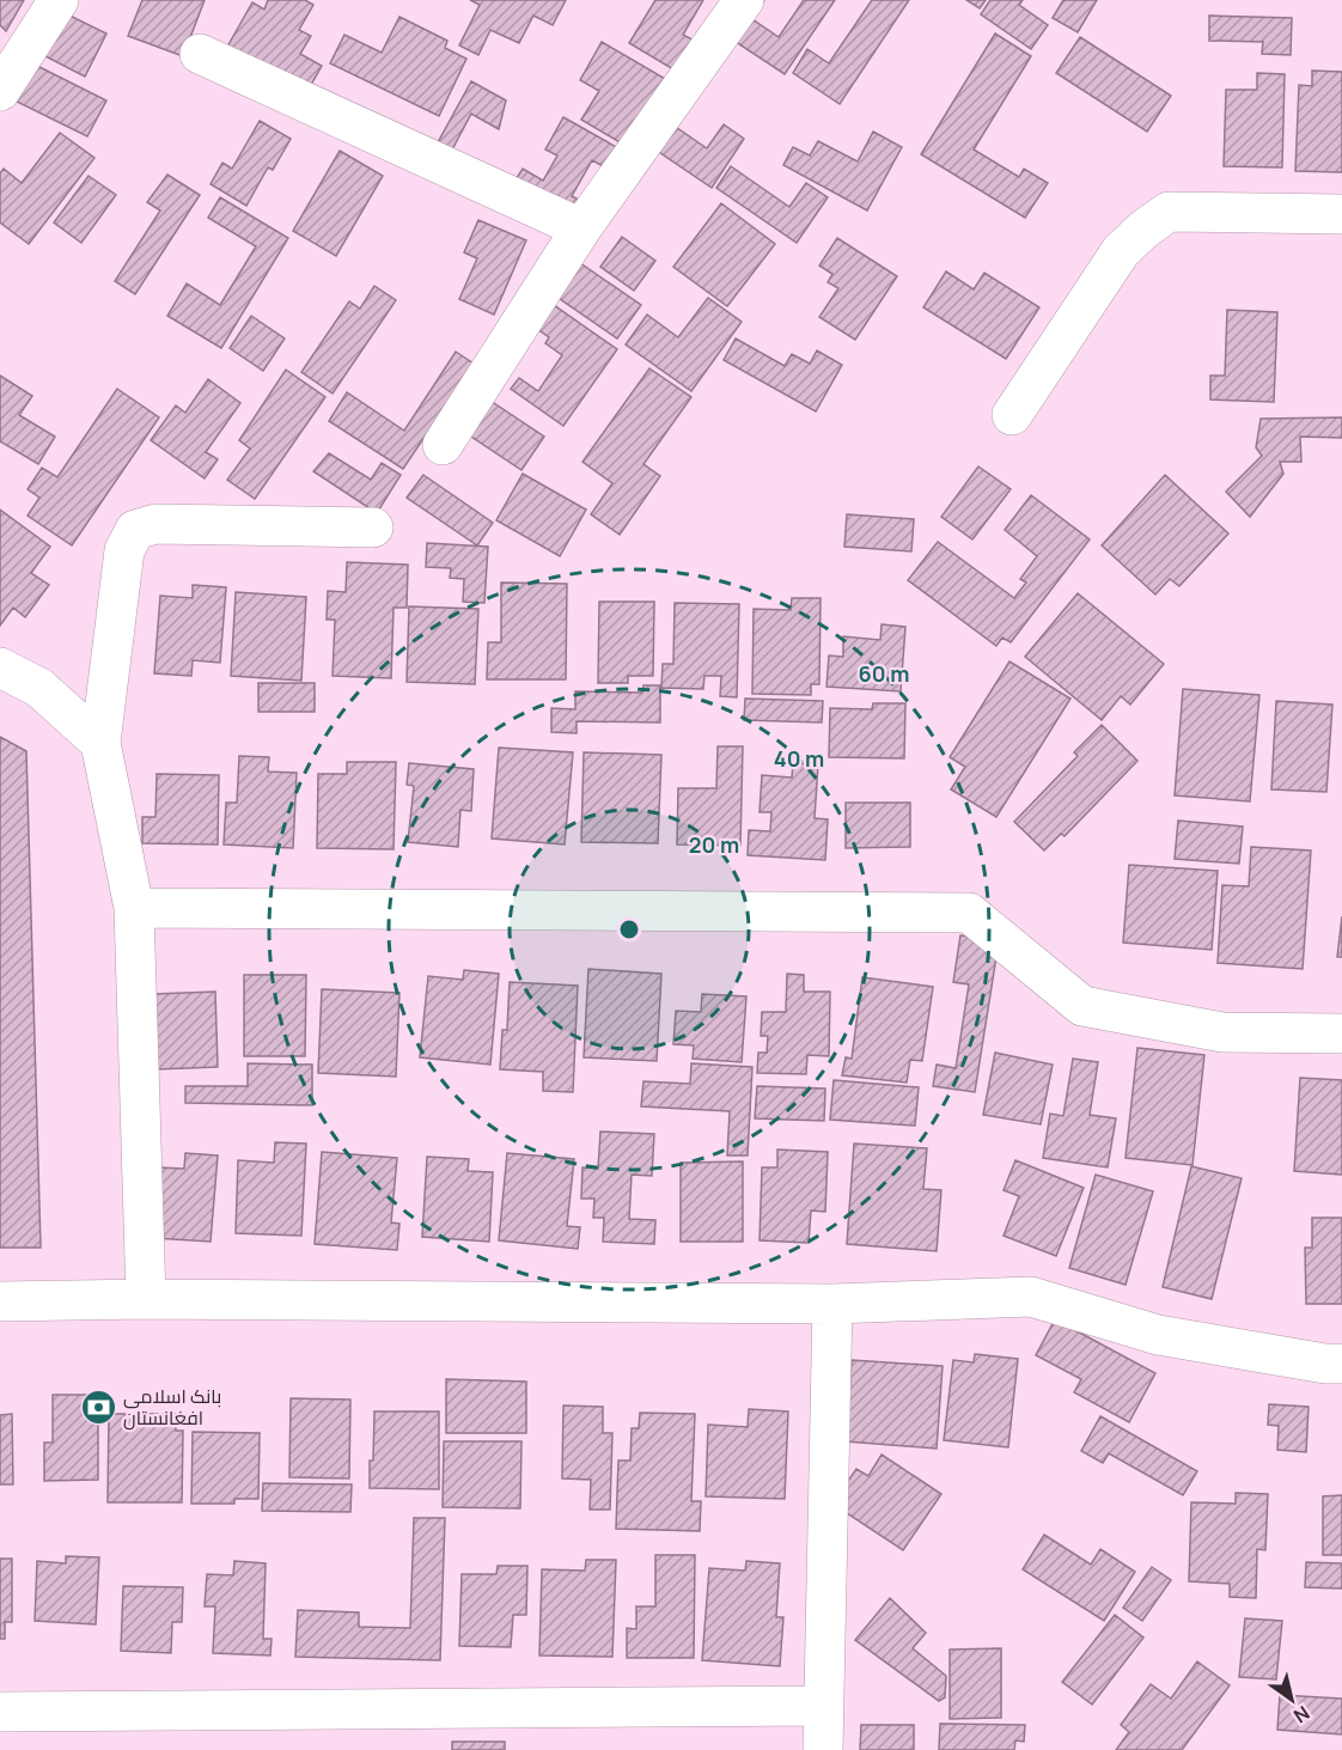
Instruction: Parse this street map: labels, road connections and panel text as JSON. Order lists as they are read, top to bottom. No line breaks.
{"places":{"bank":["بانک اسلامی افغانستان"]},"north":"bottom right","rings":["60 m","40 m","20 m"]}
